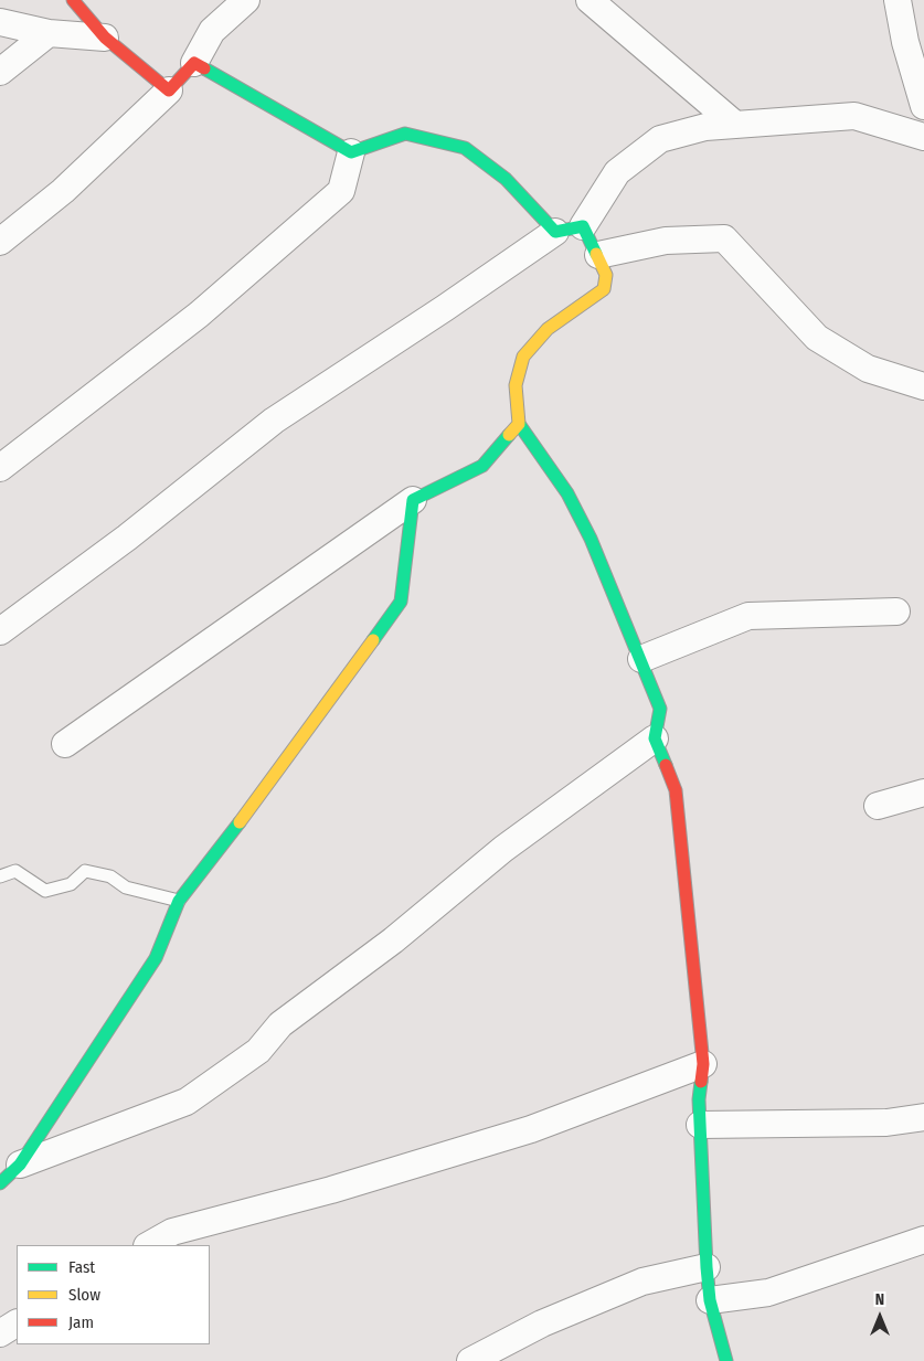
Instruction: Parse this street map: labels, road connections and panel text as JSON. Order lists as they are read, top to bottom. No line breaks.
{"legend":["Fast","Slow","Jam"],"north":"top"}
